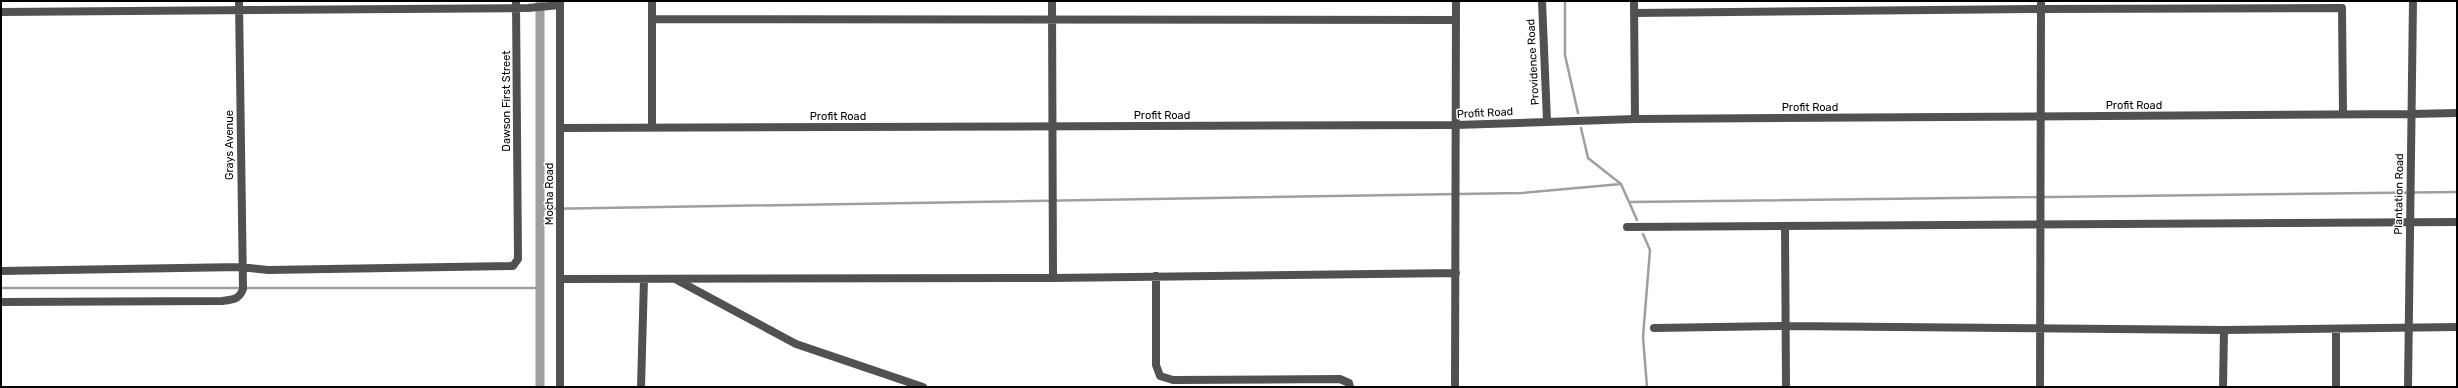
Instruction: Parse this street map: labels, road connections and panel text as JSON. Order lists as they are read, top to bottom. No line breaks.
{"streets":{"street":["Providence Road","Dawson First Street","Profit Road","Grays Avenue","Mocha Road","Plantation Road"]},"crossings":[["Providence Road","Profit Road"],["Dawson First Street","Grays Avenue"],["Profit Road","Mocha Road"],["Profit Road","Plantation Road"]]}
